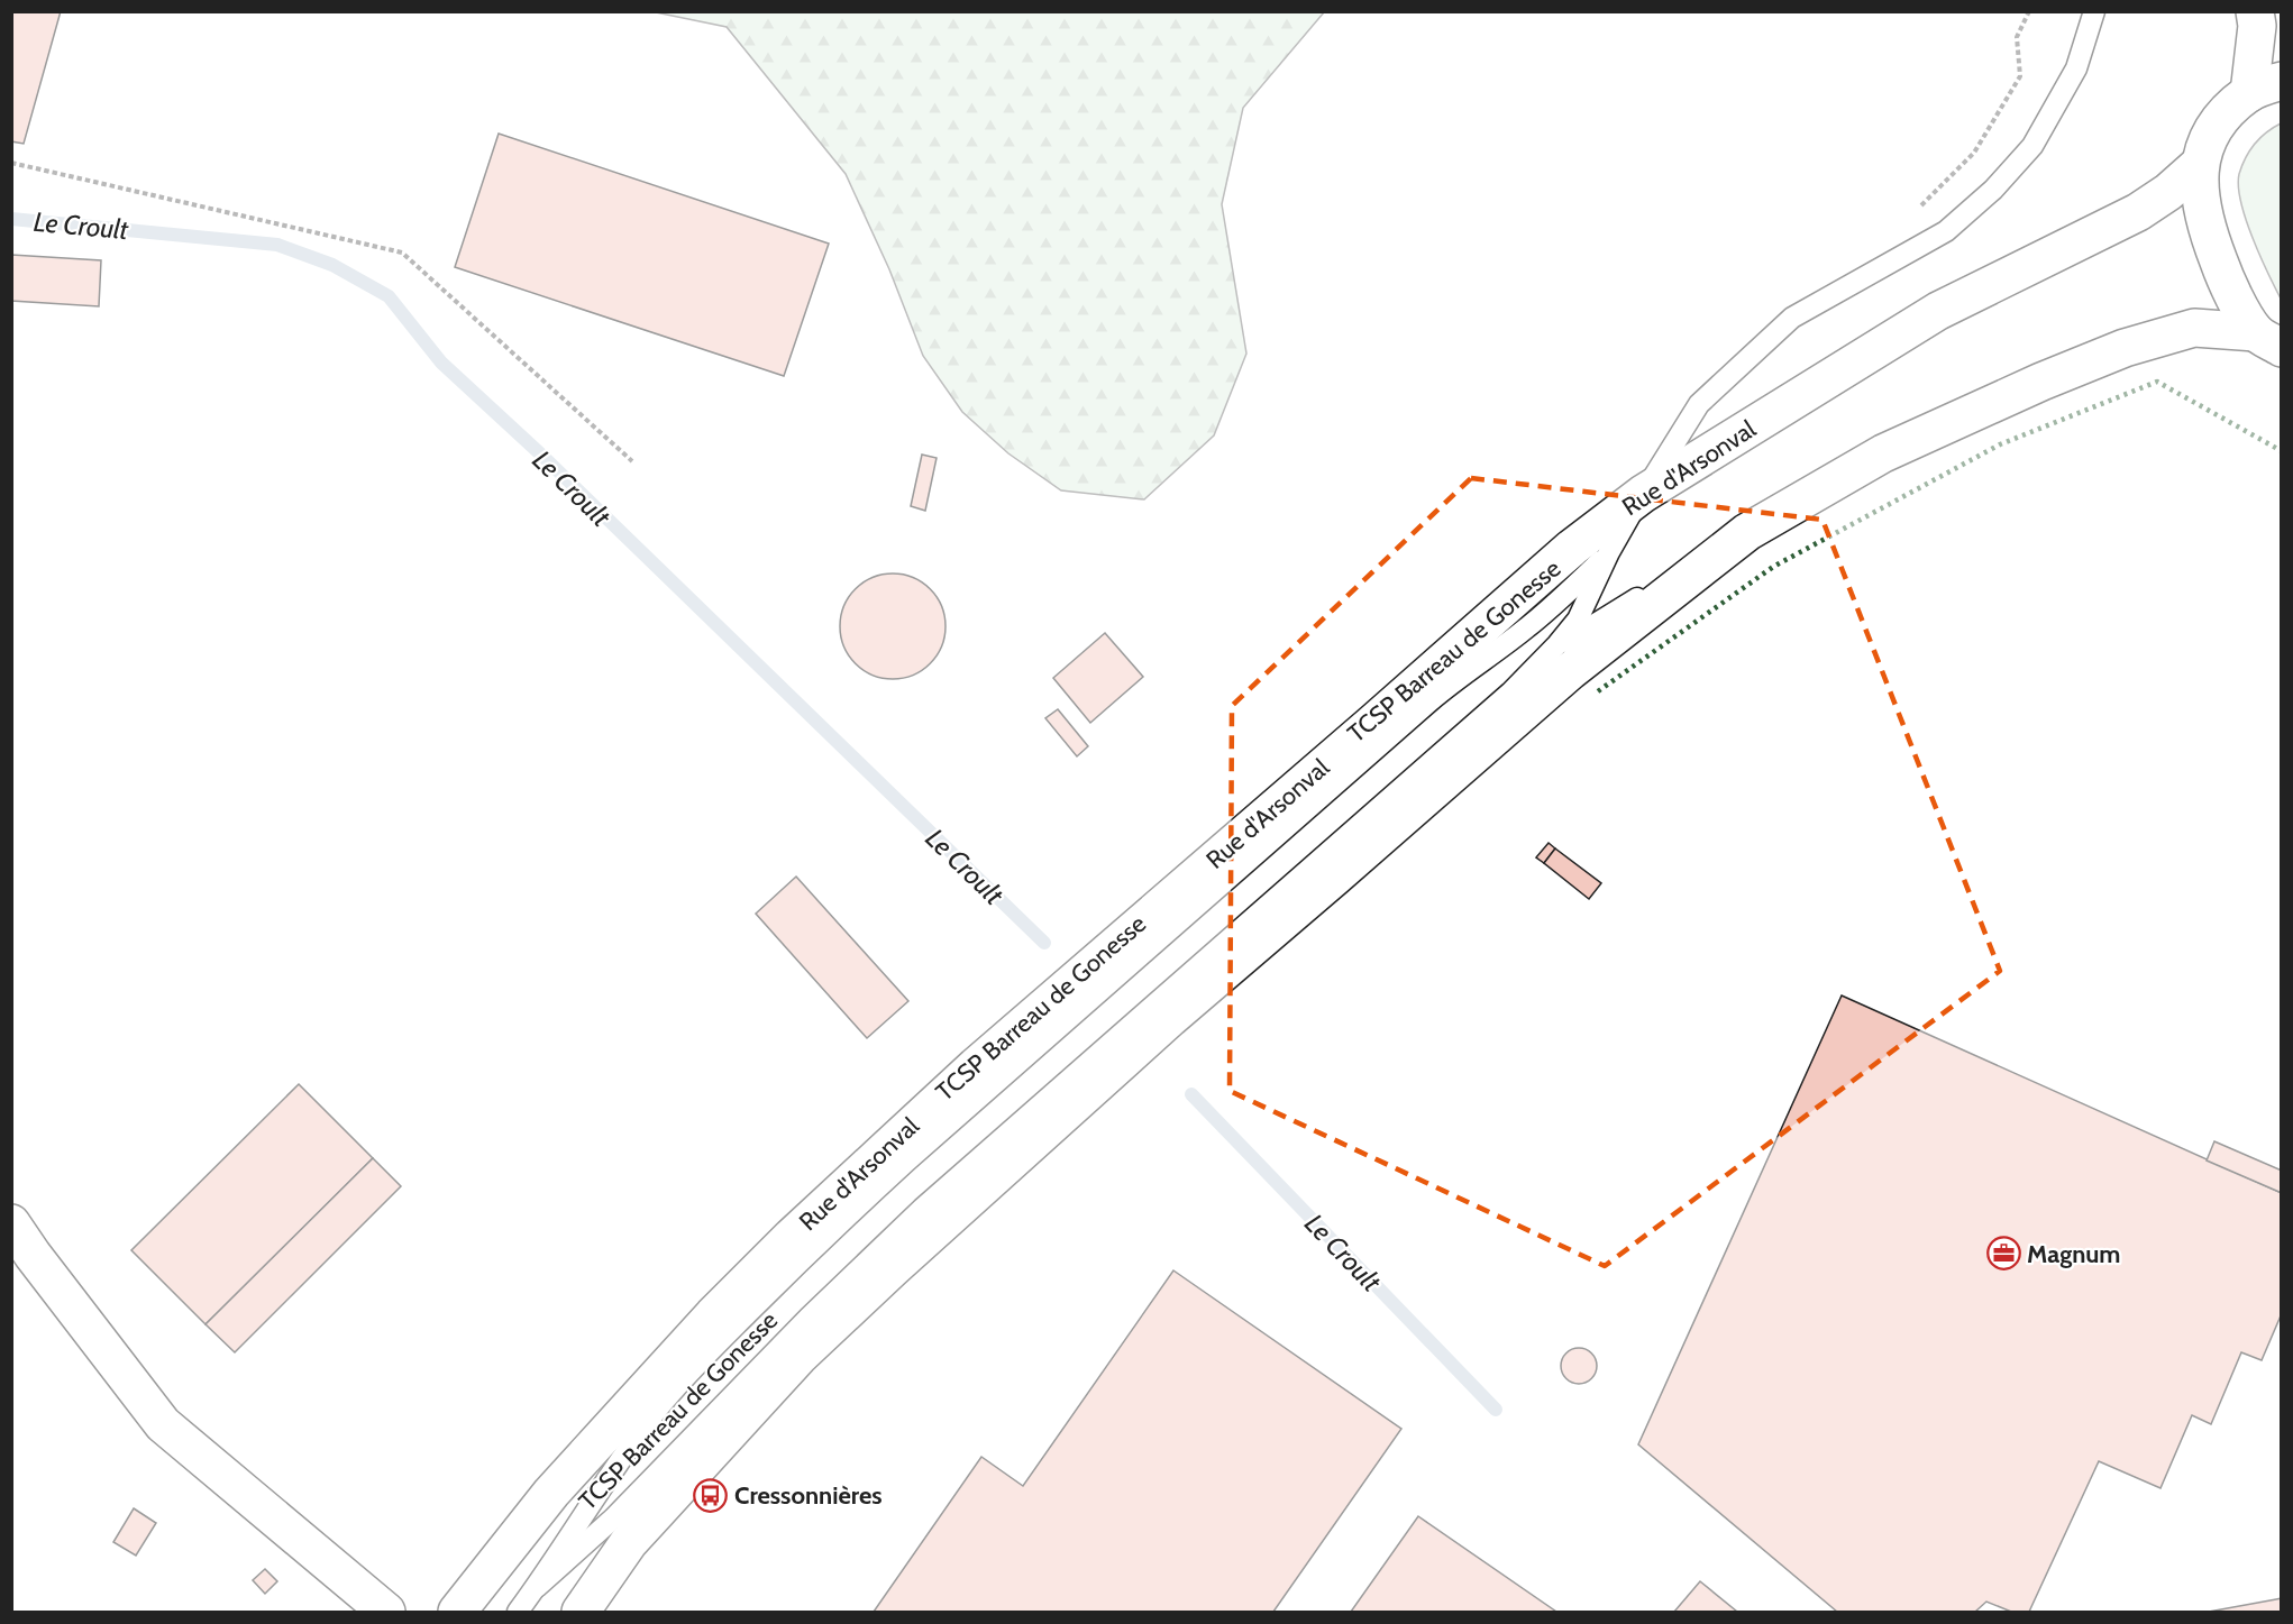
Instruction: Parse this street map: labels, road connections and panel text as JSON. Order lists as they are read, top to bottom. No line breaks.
{"streets":{"main road":["Rue d'Arsonval"],"lane":["TCSP Barreau de Gonesse"]},"crossings":[["Rue d'Arsonval","TCSP Barreau de Gonesse"]],"water":["Le Croult"],"places":{"office":["Magnum"],"bus stop":["Cressonnières"]}}
